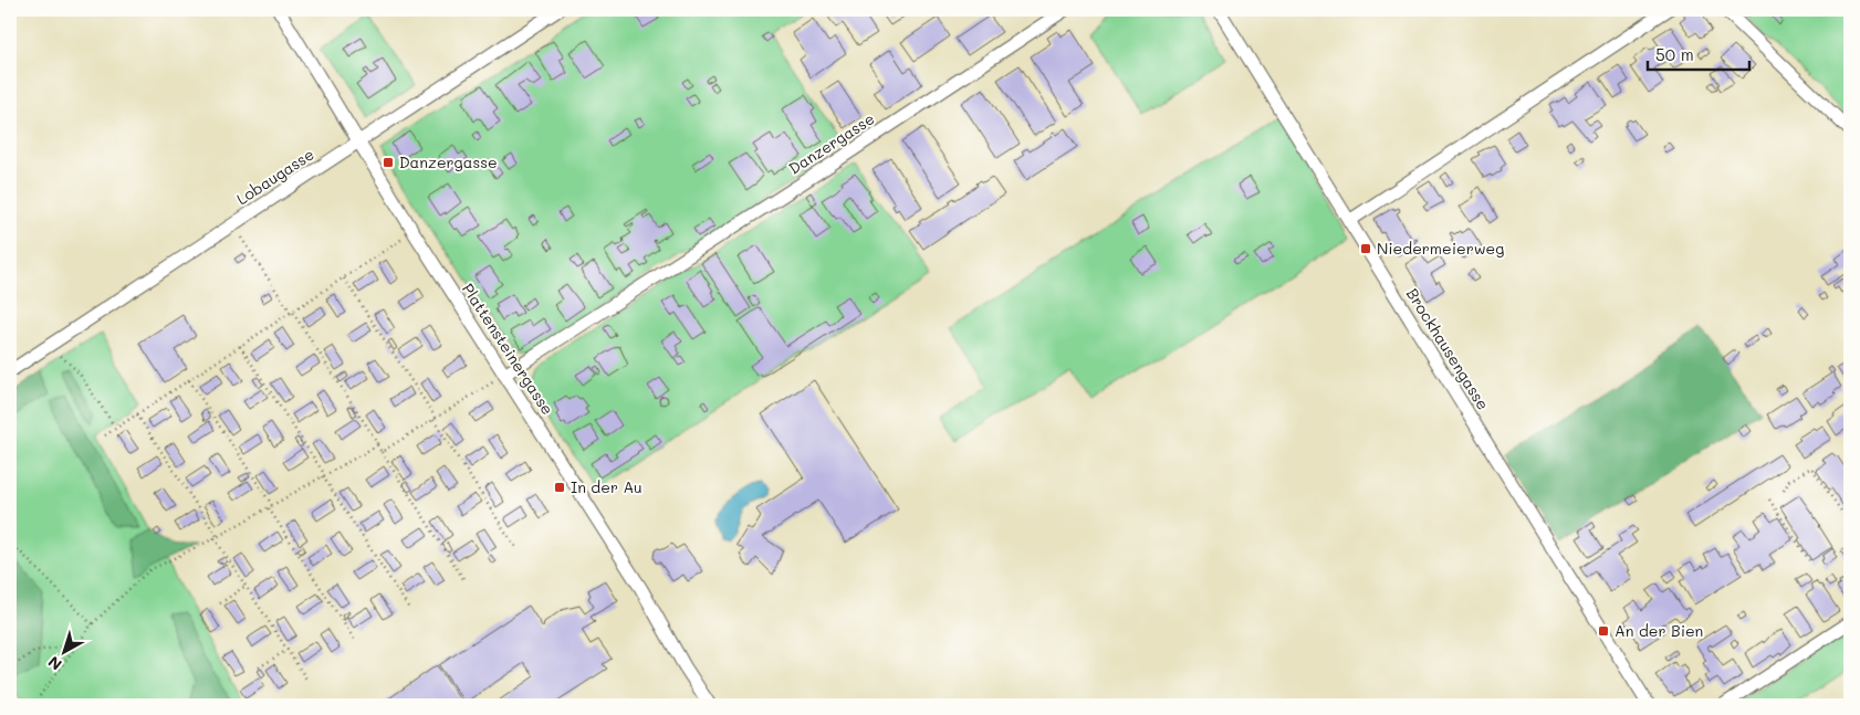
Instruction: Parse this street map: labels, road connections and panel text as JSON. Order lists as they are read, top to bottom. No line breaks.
{"streets":{"street":["Danzergasse","Lobaugasse","Plattensteinergasse","Brockhausengasse"]},"crossings":[["Danzergasse","Plattensteinergasse"],["Lobaugasse","Plattensteinergasse"]],"places":{"transit":["Danzergasse","Niedermeierweg","In der Au","An der Bien"]},"scale_bar":"50 m","north":"bottom left"}
